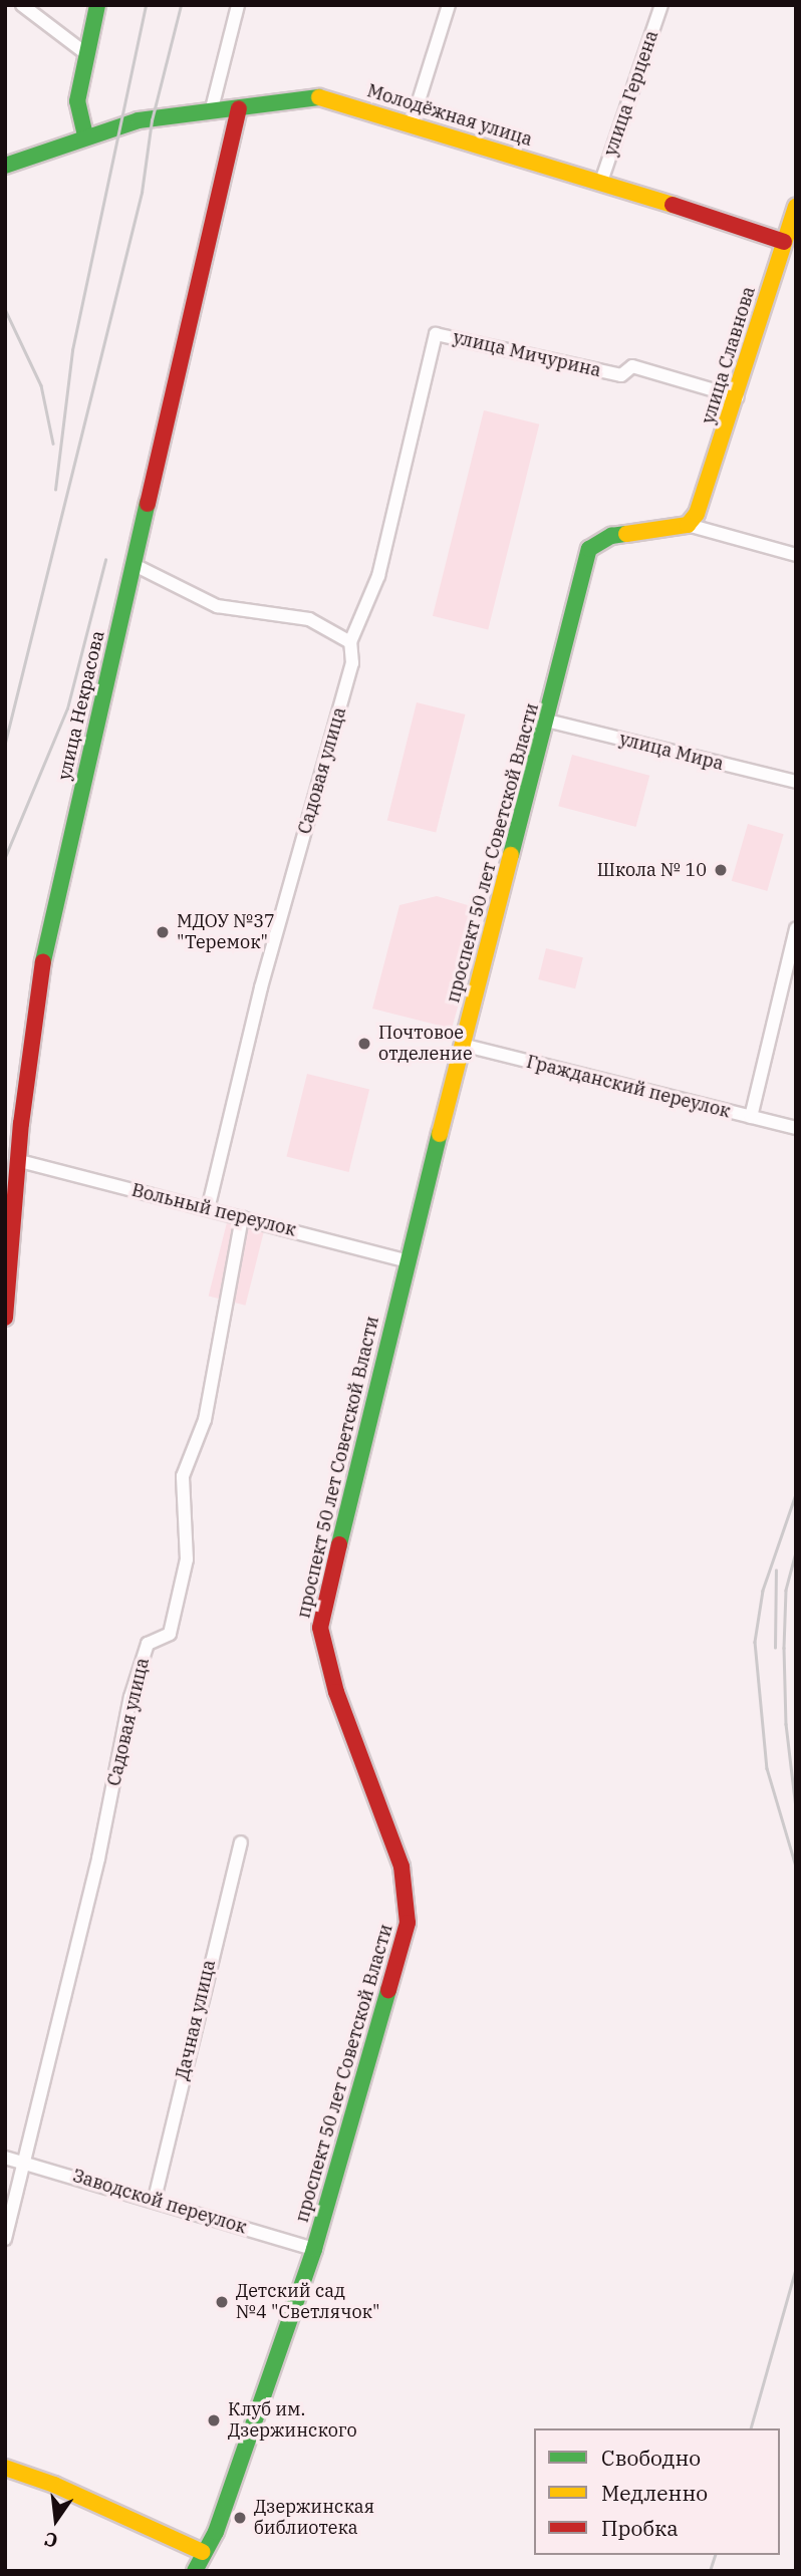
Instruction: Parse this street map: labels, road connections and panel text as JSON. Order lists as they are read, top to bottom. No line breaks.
{"streets":{"main road":["Молодёжная улица","улица Славнова","улица Некрасова","проспект 50 лет Советской Власти"],"street":["улица Герцена","улица Мичурина","улица Мира","Садовая улица","Гражданский переулок","Вольный переулок","Дачная улица","Заводской переулок"]},"crossings":[["улица Герцена","Молодёжная улица"],["Молодёжная улица","улица Славнова"],["Молодёжная улица","улица Некрасова"],["улица Мичурина","улица Славнова"],["улица Мичурина","Садовая улица"],["улица Славнова","проспект 50 лет Советской Власти"],["улица Некрасова","Вольный переулок"],["улица Мира","проспект 50 лет Советской Власти"],["Садовая улица","Вольный переулок"],["Садовая улица","Заводской переулок"],["проспект 50 лет Советской Власти","Гражданский переулок"],["проспект 50 лет Советской Власти","Вольный переулок"],["проспект 50 лет Советской Власти","Заводской переулок"],["Дачная улица","Заводской переулок"]],"places":["Школа № 10","МДОУ №37 \"Теремок\"","Почтовое отделение","Детский сад №4 \"Светлячок\"","Клуб им. Дзержинского","Дзержинская библиотека"],"legend":["Свободно","Медленно","Пробка"],"north":"bottom"}
